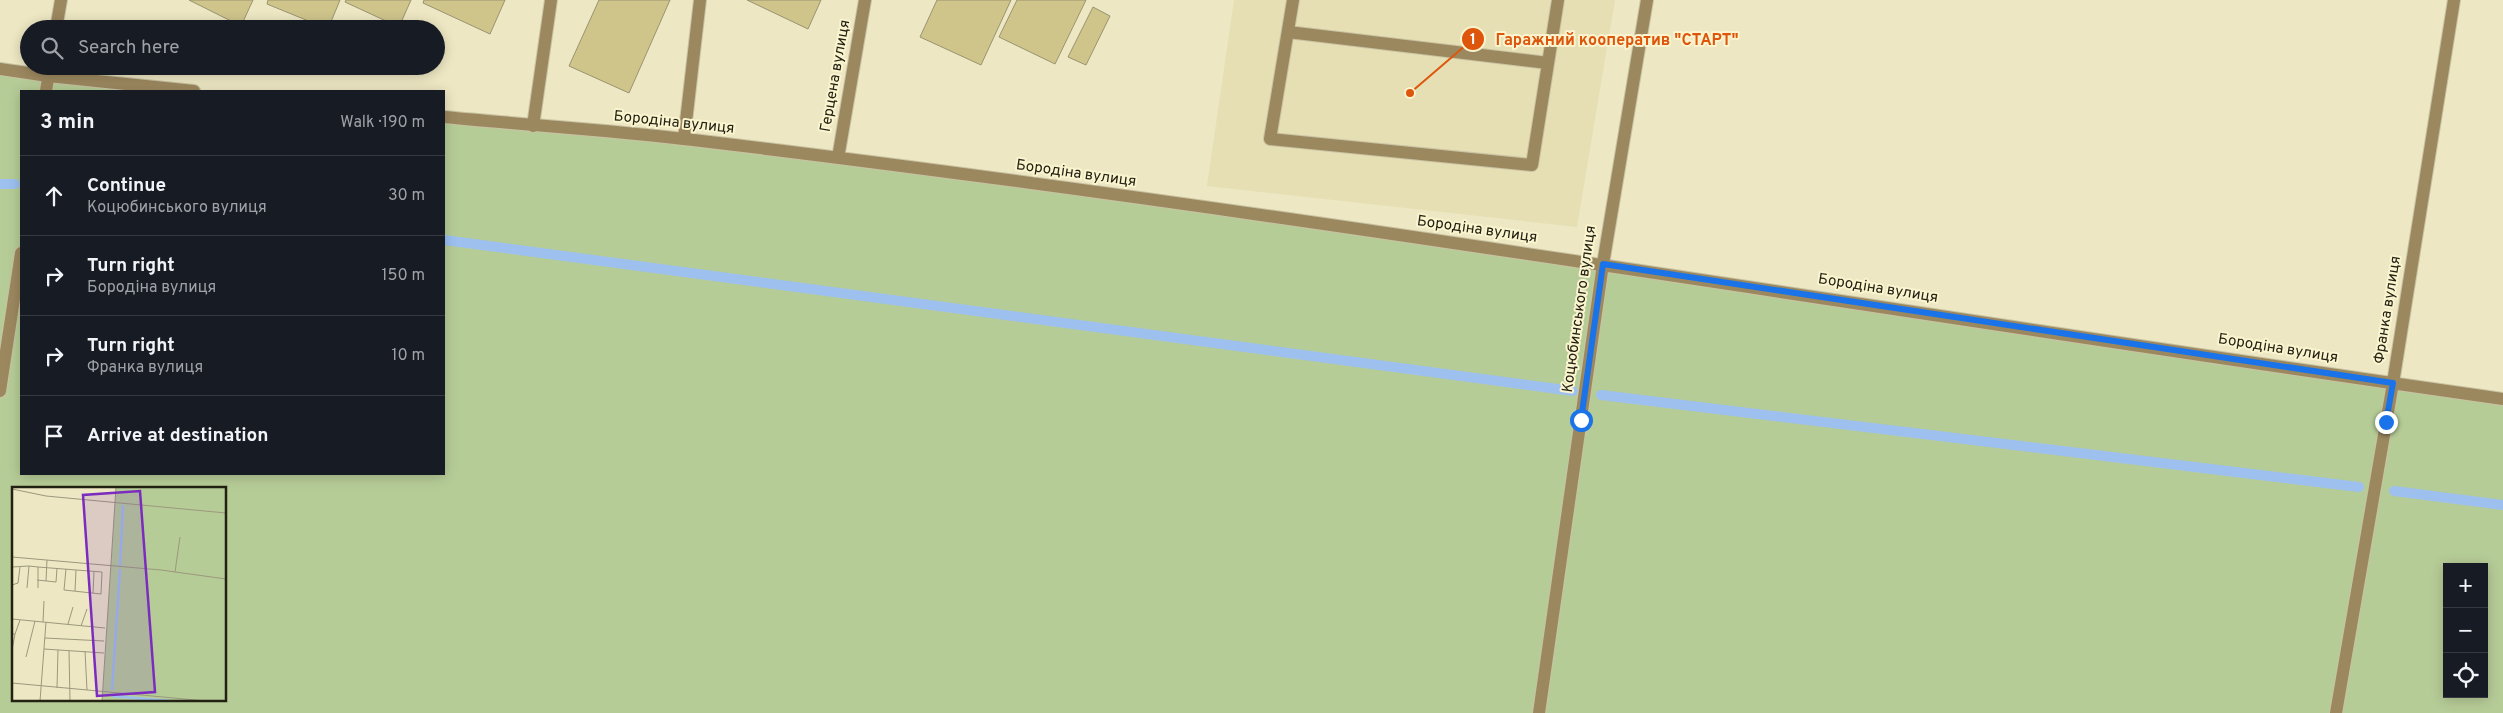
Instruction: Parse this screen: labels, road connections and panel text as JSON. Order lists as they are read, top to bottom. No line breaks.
{"streets":{"street":["Герцена вулиця","Бородіна вулиця","Коцюбинського вулиця","Франка вулиця"]},"crossings":[["Герцена вулиця","Бородіна вулиця"],["Бородіна вулиця","Коцюбинського вулиця"],["Бородіна вулиця","Франка вулиця"]],"places":["Гаражний кооператив \"СТАРТ\""],"page":{"search":"Search here","heading":["3 min","Walk · 190 m"],"list":[["Continue","Коцюбинського вулиця","30 m"],["Turn right","Бородіна вулиця","150 m"],["Turn right","Франка вулиця","10 m"],"Arrive at destination"],"map_buttons":["+","−"]}}
